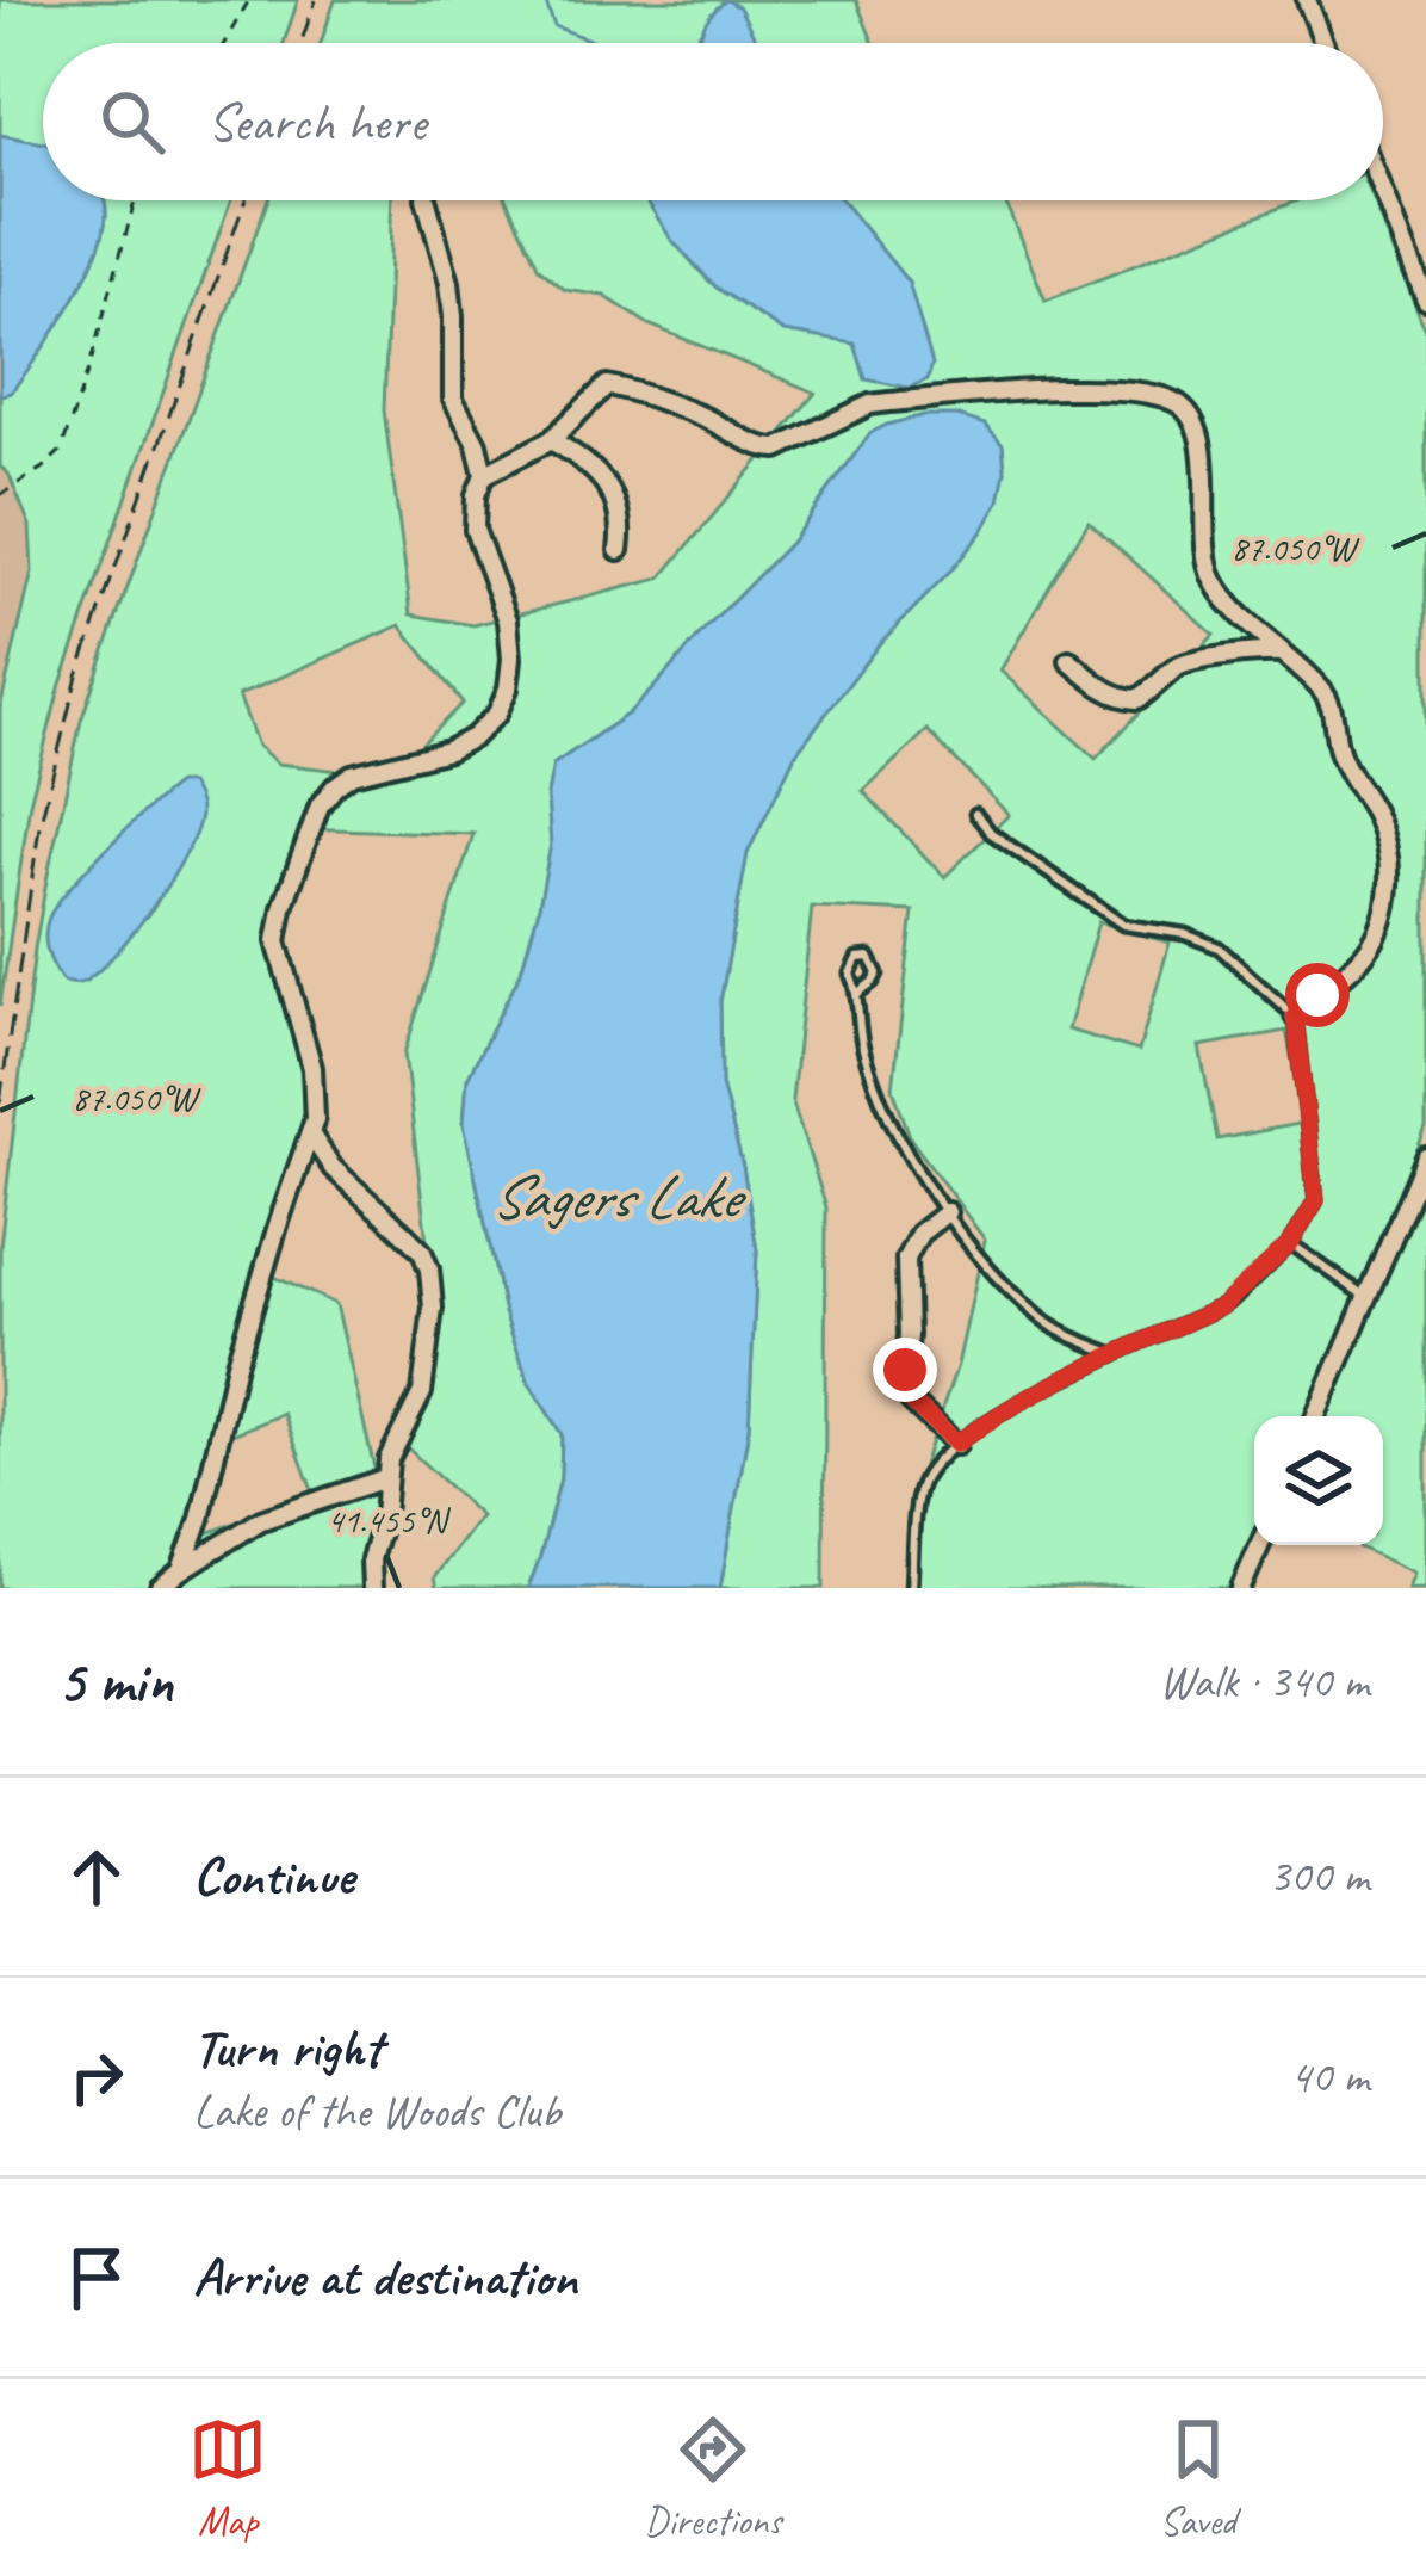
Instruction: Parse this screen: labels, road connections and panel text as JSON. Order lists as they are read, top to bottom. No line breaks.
{"water":["Sagers Lake"],"page":{"search":"Search here","heading":["5 min","Walk · 340 m"],"list":[["Continue","300 m"],["Turn right","Lake of the Woods Club","40 m"],"Arrive at destination"],"nav":["Map","Directions","Saved"]},"coordinates":["87.050°W","41.455°N"]}
